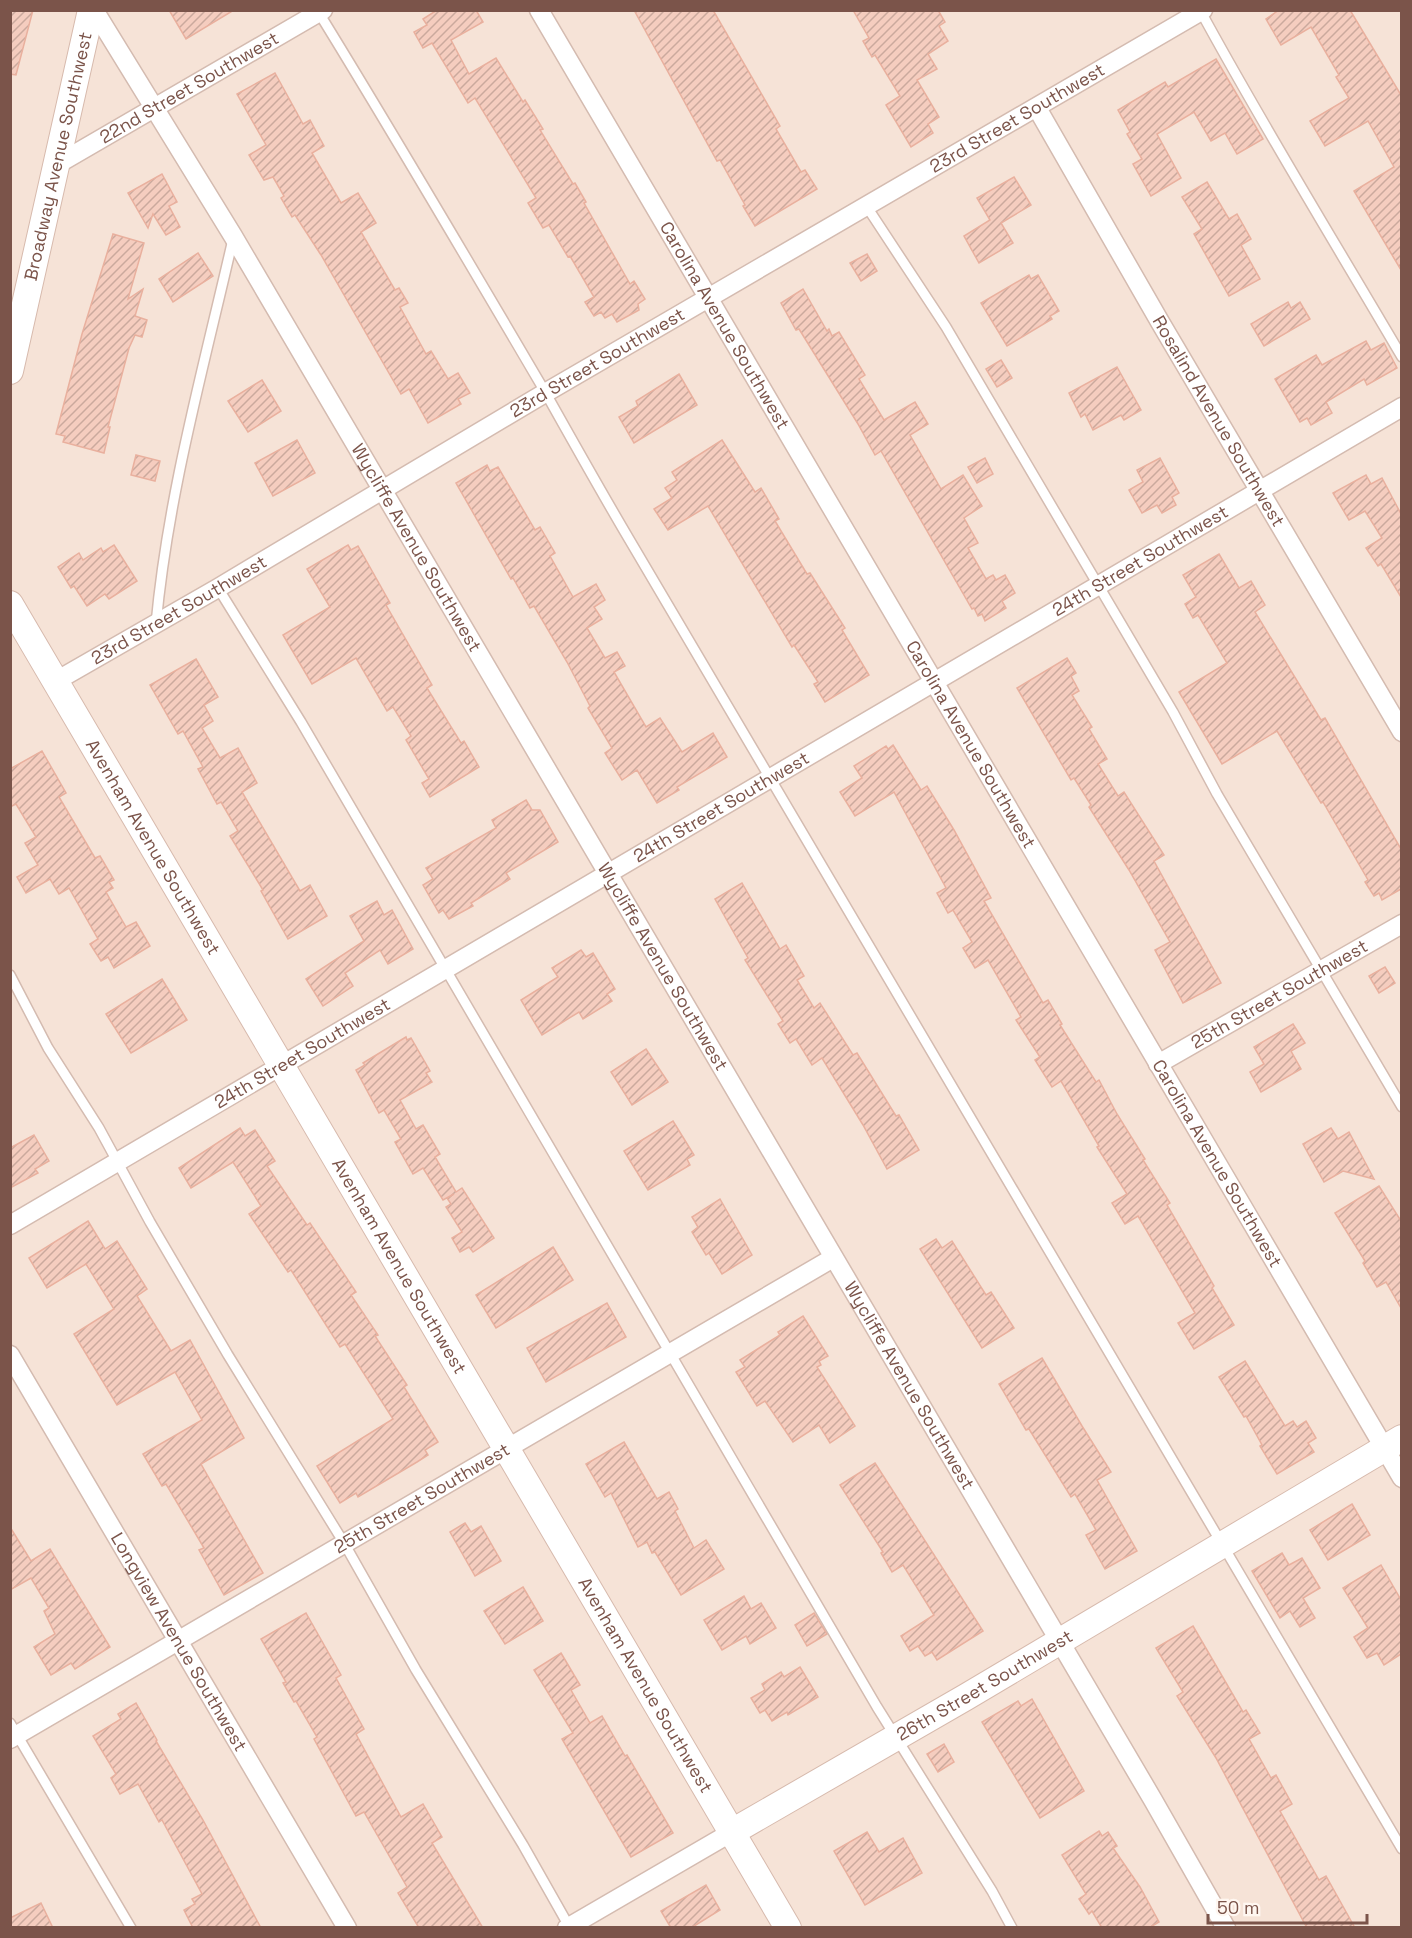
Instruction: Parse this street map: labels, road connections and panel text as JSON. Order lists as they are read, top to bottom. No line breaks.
{"streets":{"street":["22nd Street Southwest","23rd Street Southwest","Broadway Avenue Southwest","Carolina Avenue Southwest","Rosalind Avenue Southwest","Wycliffe Avenue Southwest","24th Street Southwest","Avenham Avenue Southwest","25th Street Southwest","Longview Avenue Southwest","26th Street Southwest"]},"crossings":[["22nd Street Southwest","Broadway Avenue Southwest"],["22nd Street Southwest","Wycliffe Avenue Southwest"],["23rd Street Southwest","Carolina Avenue Southwest"],["23rd Street Southwest","Rosalind Avenue Southwest"],["23rd Street Southwest","Wycliffe Avenue Southwest"],["23rd Street Southwest","Avenham Avenue Southwest"],["Broadway Avenue Southwest","Wycliffe Avenue Southwest"],["Carolina Avenue Southwest","24th Street Southwest"],["Carolina Avenue Southwest","25th Street Southwest"],["Carolina Avenue Southwest","26th Street Southwest"],["Rosalind Avenue Southwest","24th Street Southwest"],["Wycliffe Avenue Southwest","24th Street Southwest"],["Wycliffe Avenue Southwest","25th Street Southwest"],["Wycliffe Avenue Southwest","26th Street Southwest"],["24th Street Southwest","Avenham Avenue Southwest"],["Avenham Avenue Southwest","25th Street Southwest"],["Avenham Avenue Southwest","26th Street Southwest"],["25th Street Southwest","Longview Avenue Southwest"]],"scale_bar":"50 m"}
